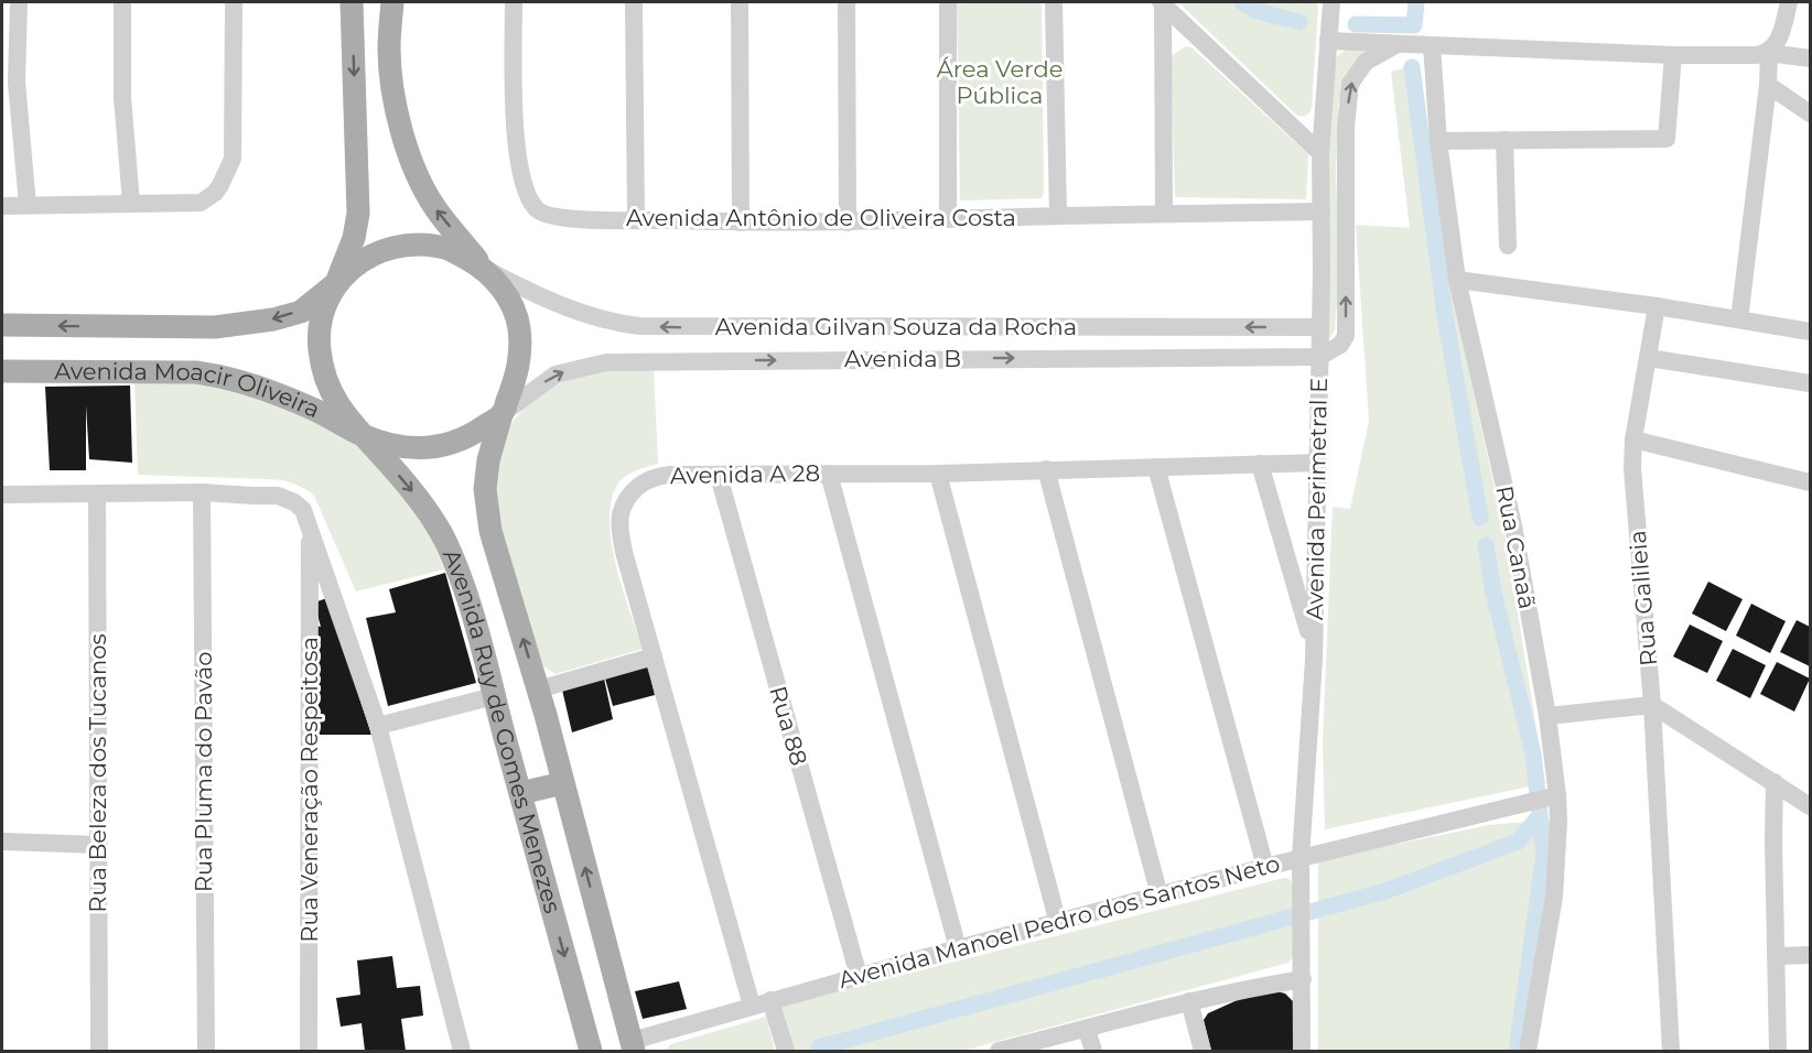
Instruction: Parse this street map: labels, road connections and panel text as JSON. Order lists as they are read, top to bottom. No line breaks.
{"streets":{"main road":["Avenida Moacir Oliveira","Avenida Ruy de Gomes Menezes"],"street":["Avenida Antônio de Oliveira Costa","Avenida Gilvan Souza da Rocha","Avenida B","Avenida A 28","Avenida Perimetral E","Rua Canaã","Rua Galileia","Rua 88","Rua Pluma do Pavão","Rua Beleza dos Tucanos","Rua Veneração Respeitosa","Avenida Manoel Pedro dos Santos Neto"]},"crossings":[["Avenida Gilvan Souza da Rocha","Avenida B"],["Avenida Gilvan Souza da Rocha","Avenida Moacir Oliveira"],["Avenida Gilvan Souza da Rocha","Avenida Ruy de Gomes Menezes"],["Avenida B","Avenida Moacir Oliveira"],["Avenida B","Avenida Perimetral E"],["Avenida B","Avenida Ruy de Gomes Menezes"],["Avenida Moacir Oliveira","Avenida Ruy de Gomes Menezes"],["Avenida A 28","Avenida Perimetral E"],["Avenida A 28","Rua 88"],["Avenida A 28","Avenida Manoel Pedro dos Santos Neto"],["Avenida Perimetral E","Avenida Manoel Pedro dos Santos Neto"],["Rua 88","Avenida Manoel Pedro dos Santos Neto"],["Avenida Ruy de Gomes Menezes","Avenida Manoel Pedro dos Santos Neto"]],"one_way":["Avenida Gilvan Souza da Rocha","Avenida B"],"parks":["Área Verde Pública"]}
